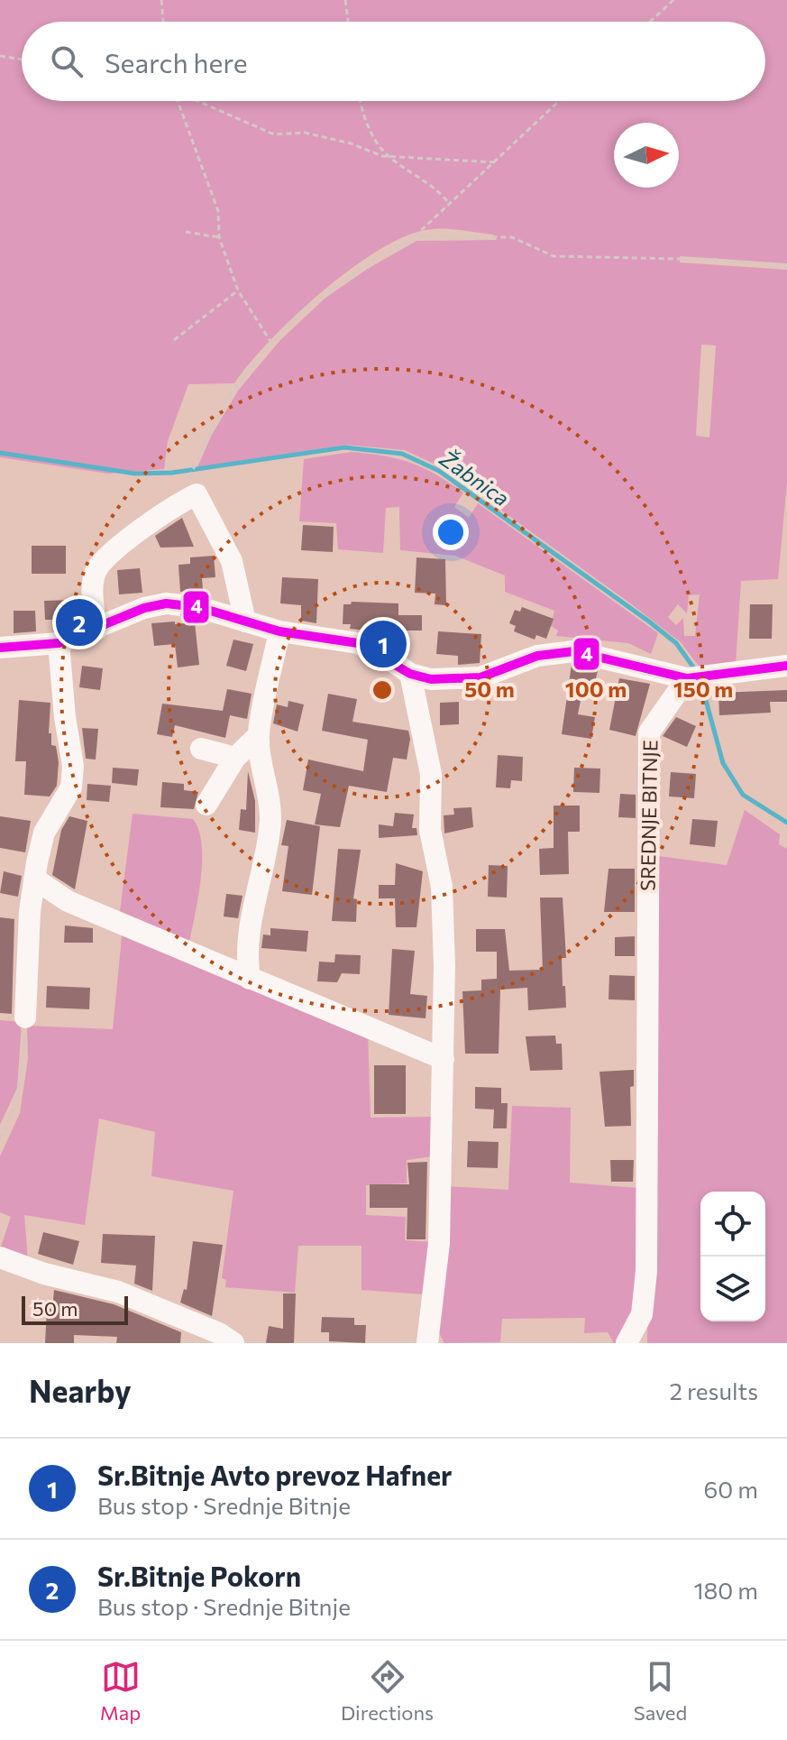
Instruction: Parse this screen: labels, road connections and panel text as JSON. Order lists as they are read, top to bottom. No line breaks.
{"streets":{"street":["SREDNJE BITNJE"]},"water":["Žabnica"],"lines":["transit line 4"],"scale_bar":"50 m","north":"right","page":{"search":"Search here","pins":["2","1"],"scale":"50 m","heading":["Nearby","2 results"],"list":[{"mark":"1","name":"Sr.Bitnje Avto prevoz Hafner","note":"Bus stop · Srednje Bitnje","value":"60 m"},{"mark":"2","name":"Sr.Bitnje Pokorn","note":"Bus stop · Srednje Bitnje","value":"180 m"}],"nav":["Map","Directions","Saved"]},"rings":["50 m","100 m","150 m"]}
